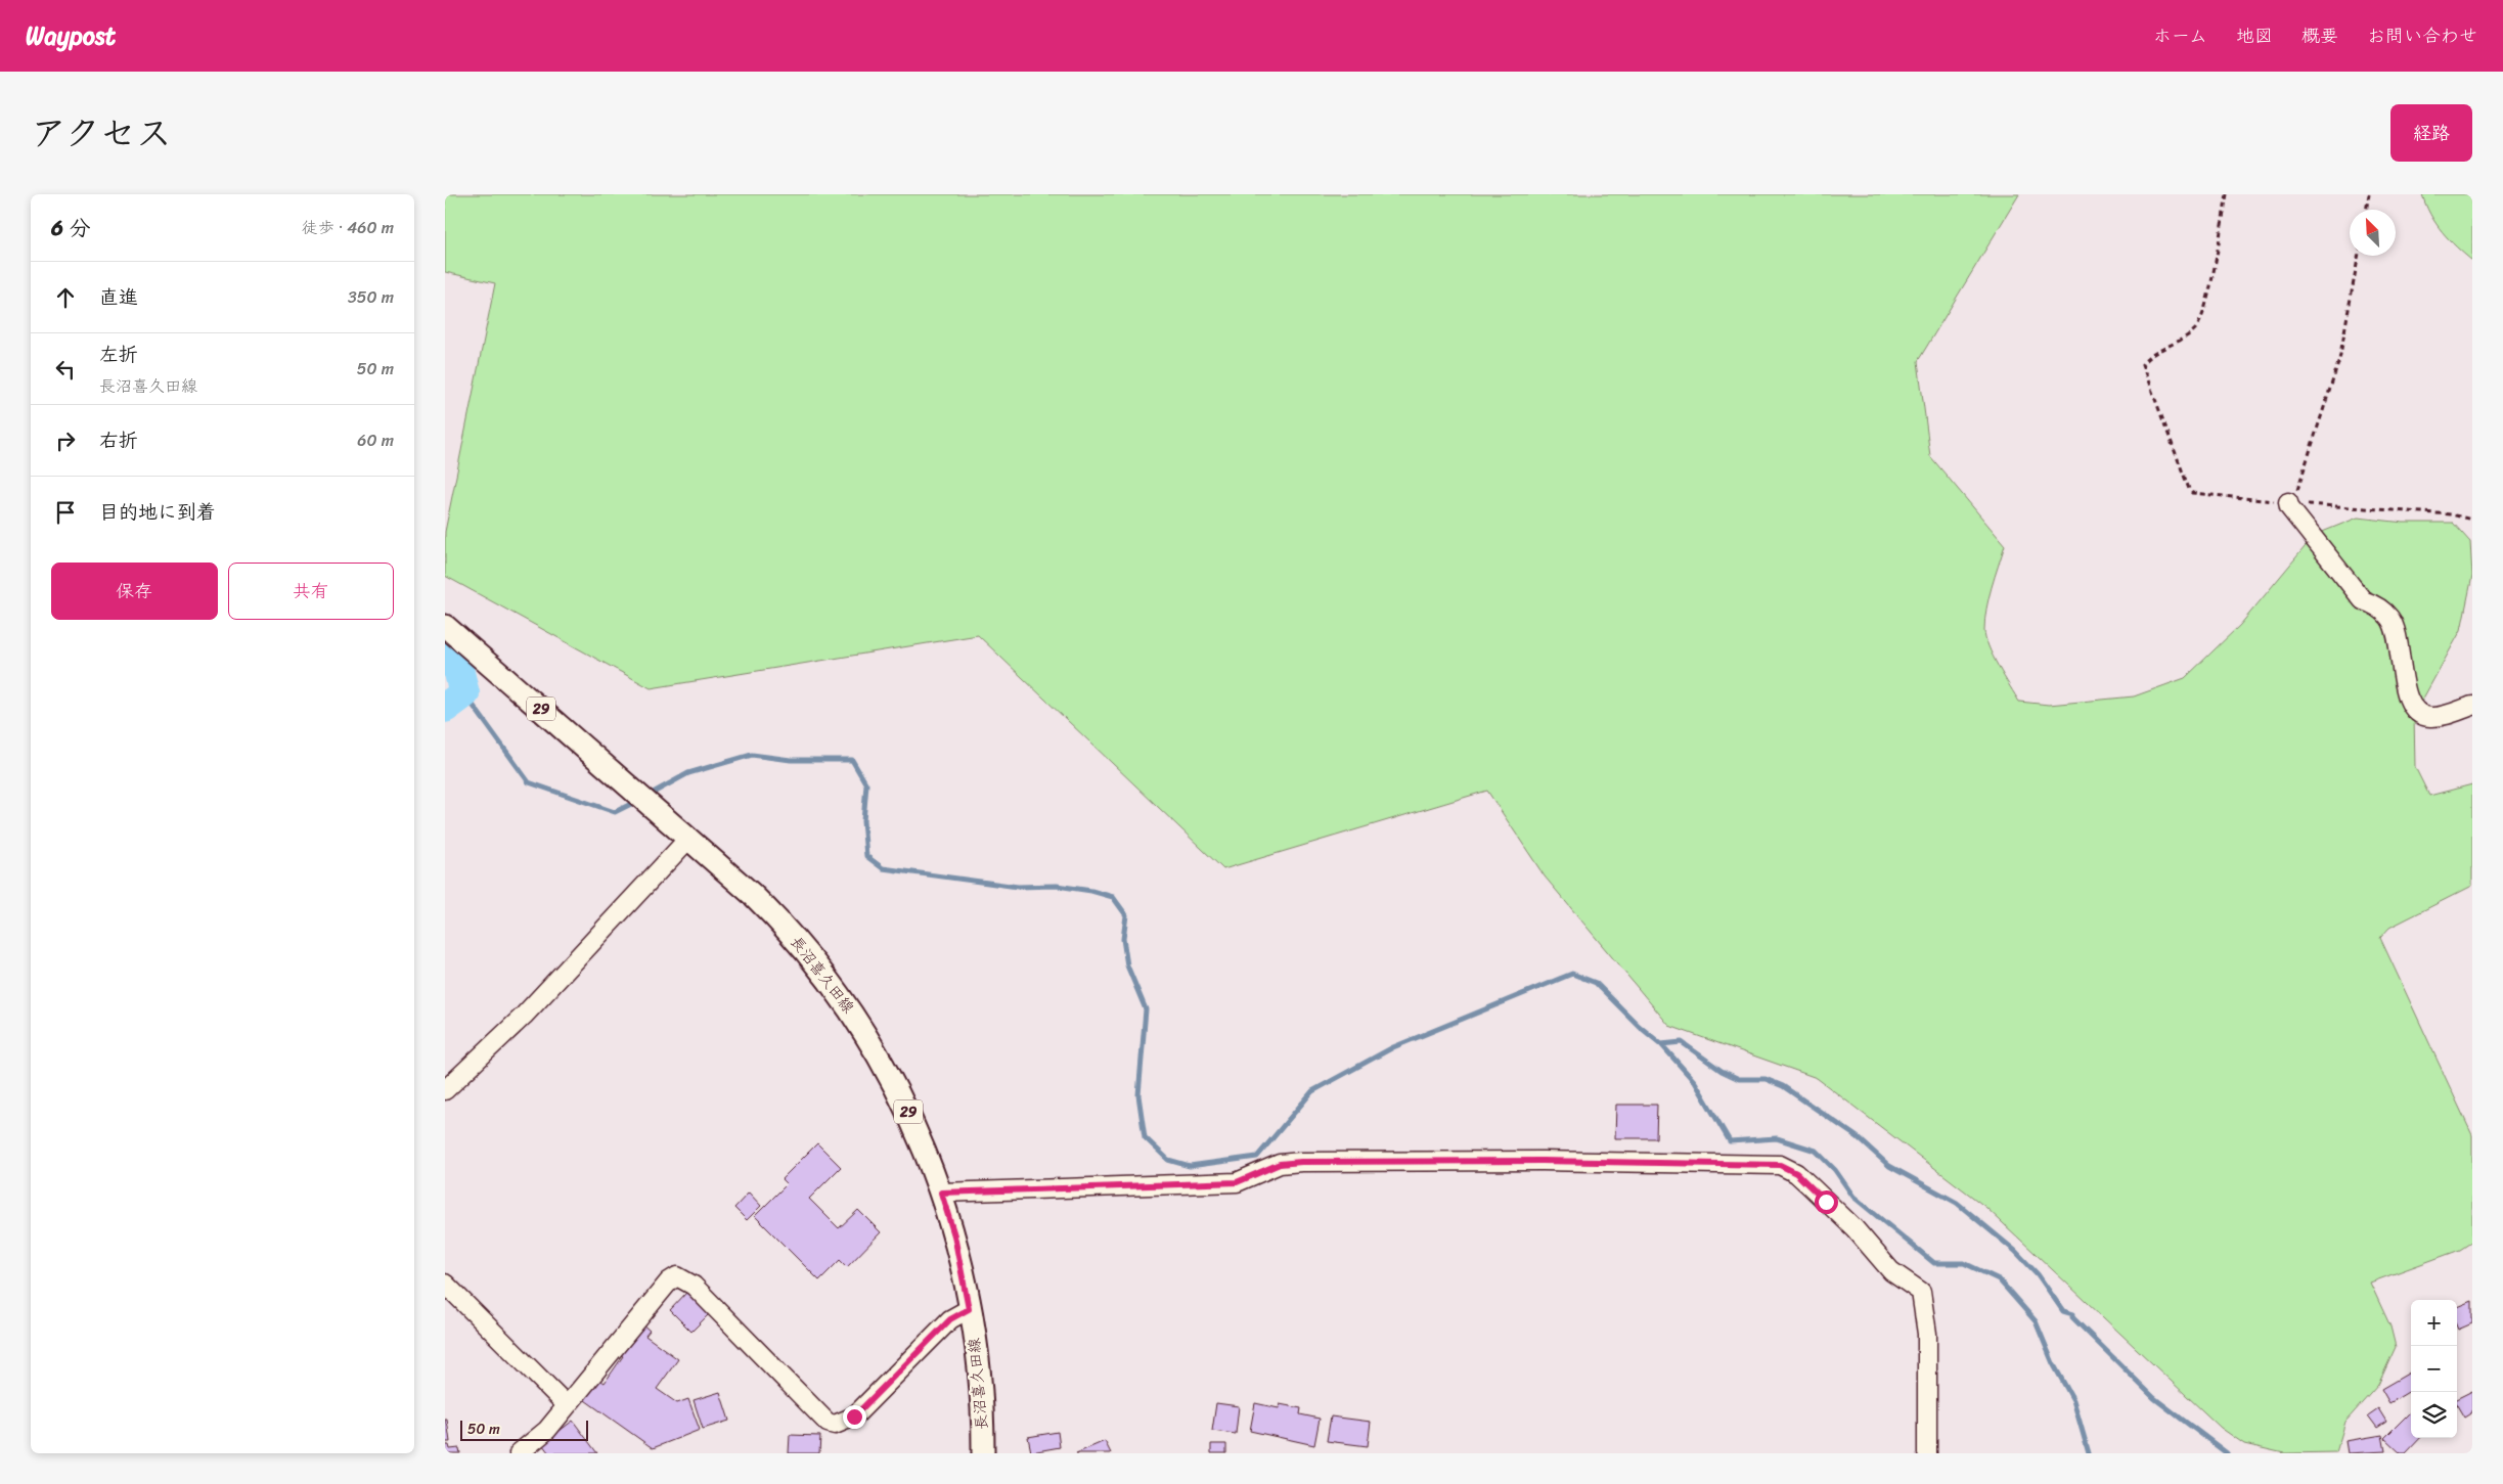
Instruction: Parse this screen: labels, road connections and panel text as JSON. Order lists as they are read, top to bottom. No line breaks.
{"streets":{"main road":["29","長沼喜久田線"]},"scale_bar":"50 m","north":"top left","page":{"header":"Waypost","nav":["ホーム","地図","概要","お問い合わせ"],"title":"アクセス","buttons":["経路",["保存","共有"]],"heading":["6 分","徒歩 · 460 m"],"list":[["直進","350 m"],["左折","長沼喜久田線","50 m"],["右折","60 m"],"目的地に到着"],"map_buttons":["+","−"],"scale":"50 m"}}
